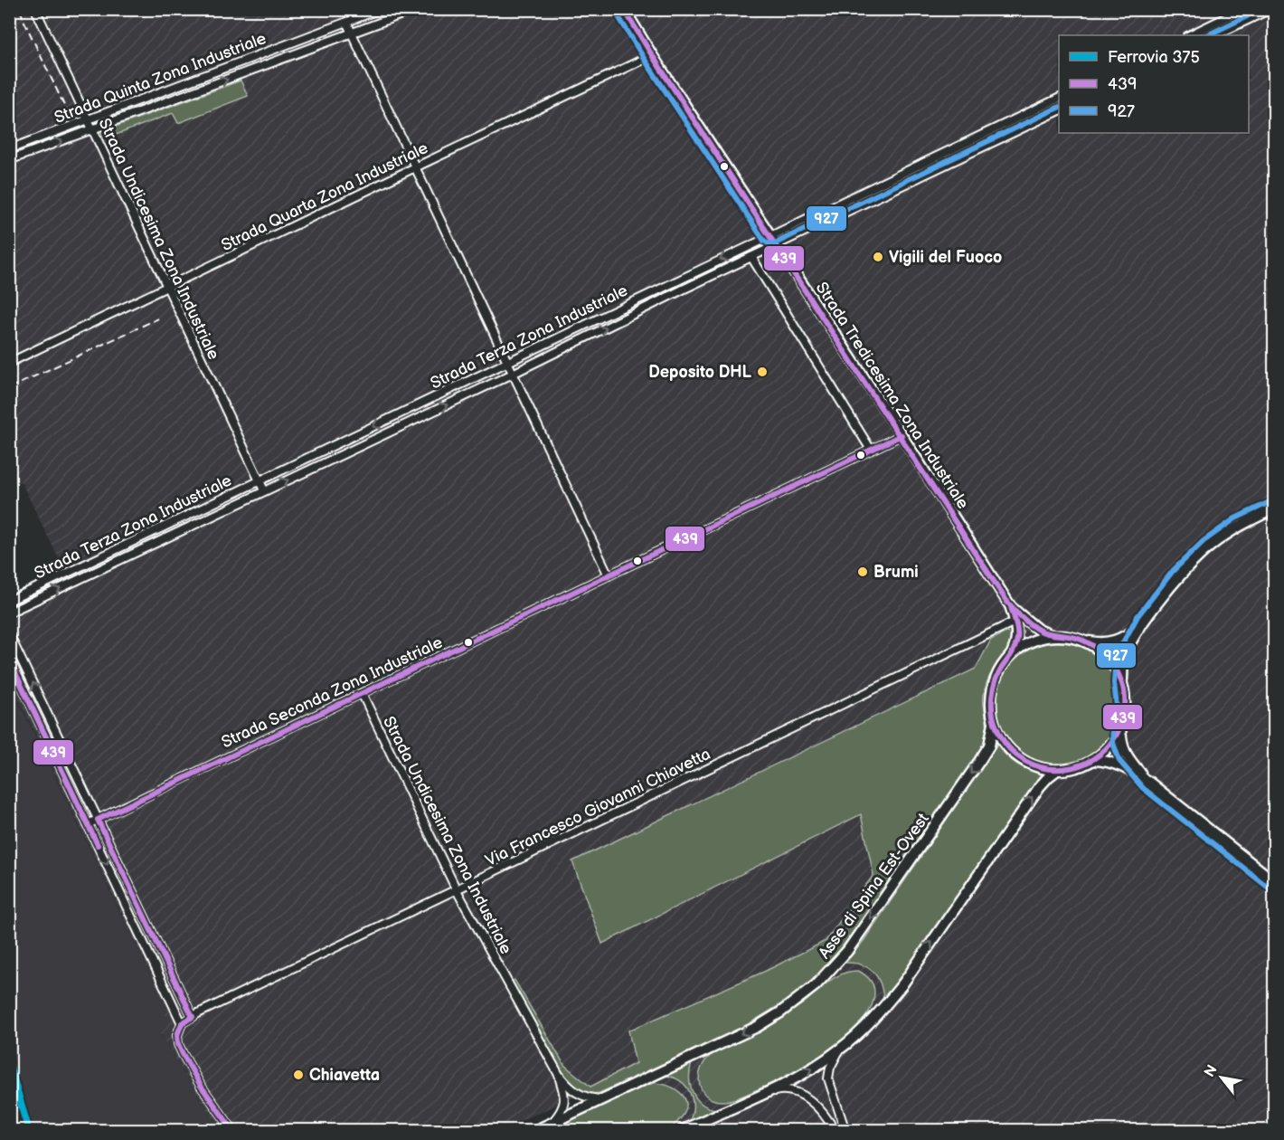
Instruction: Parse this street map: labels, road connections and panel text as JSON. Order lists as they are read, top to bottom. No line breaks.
{"streets":{"main road":["Strada Tredicesima Zona Industriale","Asse di Spina Est-Ovest"],"street":["Strada Quinta Zona Industriale","Strada Quarta Zona Industriale","Strada Undicesima Zona Industriale","Strada Terza Zona Industriale","Strada Seconda Zona Industriale","Via Francesco Giovanni Chiavetta"]},"crossings":[["Strada Quinta Zona Industriale","Strada Undicesima Zona Industriale"],["Strada Quarta Zona Industriale","Strada Undicesima Zona Industriale"],["Strada Quarta Zona Industriale","Strada Tredicesima Zona Industriale"],["Strada Undicesima Zona Industriale","Strada Terza Zona Industriale"],["Strada Undicesima Zona Industriale","Strada Seconda Zona Industriale"],["Strada Undicesima Zona Industriale","Via Francesco Giovanni Chiavetta"],["Strada Terza Zona Industriale","Strada Tredicesima Zona Industriale"],["Strada Tredicesima Zona Industriale","Strada Seconda Zona Industriale"]],"places":["Vigili del Fuoco","Deposito DHL","Brumi","Chiavetta"],"lines":["transit line 439","transit line 927","rail line 375"],"legend":["Ferrovia 375","439","927"],"north":"top left"}
